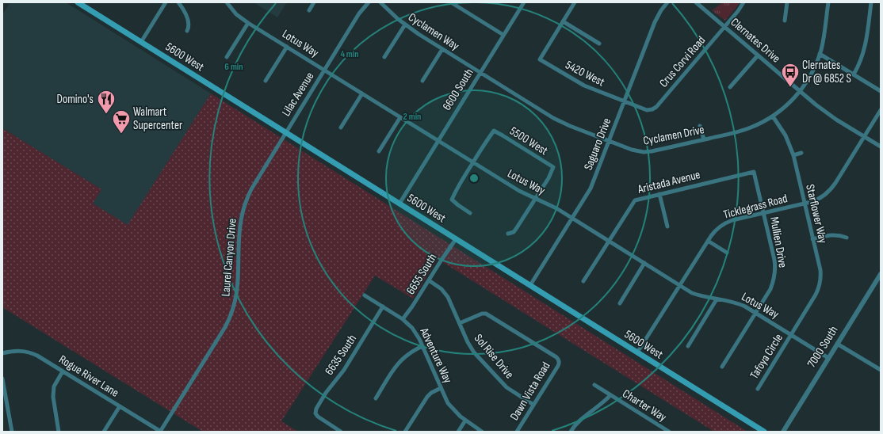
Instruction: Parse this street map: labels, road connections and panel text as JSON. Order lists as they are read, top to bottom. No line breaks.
{"streets":{"main road":["5600 West"],"street":["Cyclamen Way","Clernates Drive","Lotus Way","Crus Corvi Road","5420 West","6600 South","Lilac Avenue","Cyclamen Drive","5500 West","Saguaro Drive","Aristada Avenue","Ticklegrass Road","Starflower Way","Mullien Drive","Laurel Canyon Drive","6655 South","7000 South","6635 South","Adventure Way","Sol Rise Drive","Tafoya Circle","Rogue River Lane","Dawn Vista Road","Charter Way"]},"crossings":[["Cyclamen Way","6600 South"],["Cyclamen Way","Cyclamen Drive"],["Clernates Drive","Crus Corvi Road"],["Clernates Drive","Cyclamen Drive"],["Clernates Drive","Ticklegrass Road"],["Lotus Way","6600 South"],["Lotus Way","Lilac Avenue"],["Lotus Way","5500 West"],["Lotus Way","Saguaro Drive"],["Lotus Way","Aristada Avenue"],["Lotus Way","Ticklegrass Road"],["Lotus Way","Starflower Way"],["Lotus Way","Mullien Drive"],["Lotus Way","7000 South"],["Lotus Way","Tafoya Circle"],["5600 West","6600 South"],["5600 West","Lilac Avenue"],["5600 West","Saguaro Drive"],["5600 West","Ticklegrass Road"],["5600 West","Laurel Canyon Drive"],["5600 West","6655 South"],["Crus Corvi Road","5420 West"],["Crus Corvi Road","Saguaro Drive"],["5420 West","Saguaro Drive"],["6600 South","Cyclamen Drive"],["Lilac Avenue","Laurel Canyon Drive"],["Cyclamen Drive","Saguaro Drive"],["Cyclamen Drive","Starflower Way"],["Aristada Avenue","Mullien Drive"],["Ticklegrass Road","Starflower Way"],["Ticklegrass Road","Mullien Drive"],["Starflower Way","Tafoya Circle"],["Laurel Canyon Drive","Rogue River Lane"],["6655 South","Adventure Way"],["6655 South","Sol Rise Drive"],["6635 South","Adventure Way"],["Sol Rise Drive","Dawn Vista Road"]],"places":{"bus stop":["Clernates Dr @ 6852 S"],"restaurant":["Domino's"],"supermarket":["Walmart Supercenter"]},"rings":["4 min","6 min","2 min"]}
